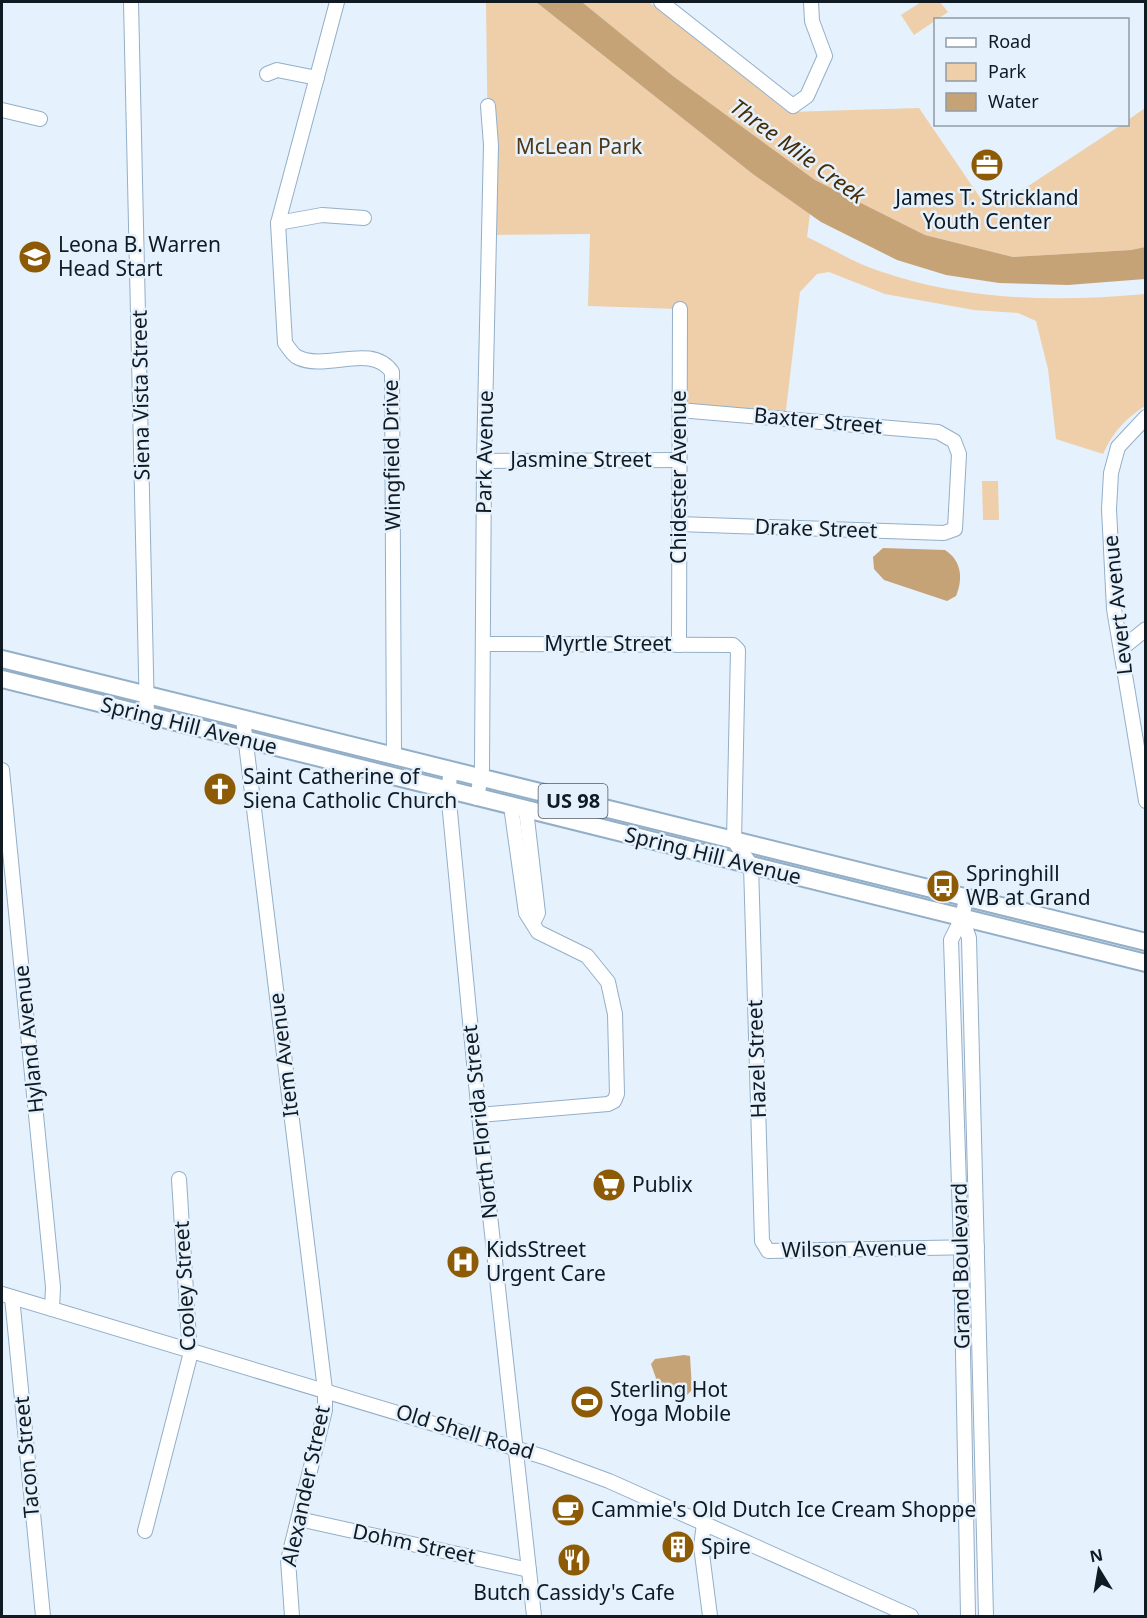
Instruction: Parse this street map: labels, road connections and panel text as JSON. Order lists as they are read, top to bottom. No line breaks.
{"streets":{"main road":["Spring Hill Avenue","US 98"],"street":["Siena Vista Street","Baxter Street","Park Avenue","Wingfield Drive","Jasmine Street","Chidester Avenue","Drake Street","Levert Avenue","Myrtle Street","Hyland Avenue","Item Avenue","Hazel Street","North Florida Street","Wilson Avenue","Grand Boulevard","Cooley Street","Old Shell Road","Tacon Street","Alexander Street","Dohm Street"]},"crossings":[["Siena Vista Street","Spring Hill Avenue"],["Baxter Street","Chidester Avenue"],["Baxter Street","Drake Street"],["Park Avenue","Jasmine Street"],["Park Avenue","Myrtle Street"],["Park Avenue","Spring Hill Avenue"],["Wingfield Drive","Spring Hill Avenue"],["Jasmine Street","Chidester Avenue"],["Chidester Avenue","Drake Street"],["Chidester Avenue","Myrtle Street"],["Myrtle Street","Spring Hill Avenue"],["Spring Hill Avenue","Item Avenue"],["Spring Hill Avenue","Hazel Street"],["Spring Hill Avenue","North Florida Street"],["Spring Hill Avenue","Grand Boulevard"],["Hyland Avenue","Old Shell Road"],["Item Avenue","Old Shell Road"],["Item Avenue","Alexander Street"],["Hazel Street","Wilson Avenue"],["North Florida Street","Old Shell Road"],["North Florida Street","Dohm Street"],["Wilson Avenue","Grand Boulevard"],["Cooley Street","Old Shell Road"],["Old Shell Road","Tacon Street"],["Old Shell Road","Alexander Street"],["Alexander Street","Dohm Street"]],"water":["Three Mile Creek"],"parks":["McLean Park"],"places":{"office":["James T. Strickland Youth Center"],"school or university":["Leona B. Warren Head Start"],"church":["Saint Catherine of Siena Catholic Church"],"bus stop":["Springhill WB at Grand"],"supermarket":["Publix"],"hospital":["KidsStreet Urgent Care"],"sports":["Sterling Hot Yoga Mobile"],"cafe":["Cammie's Old Dutch Ice Cream Shoppe"],"building":["Spire"],"restaurant":["Butch Cassidy's Cafe"]},"legend":["Road","Park","Water"],"north":"top"}
